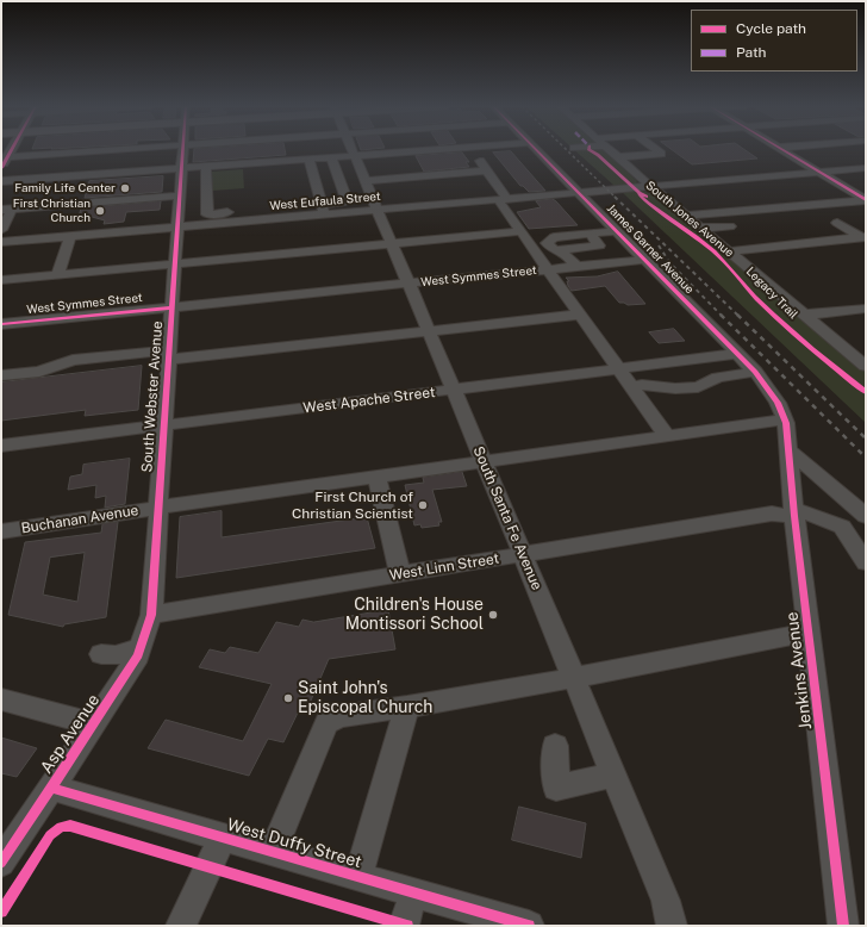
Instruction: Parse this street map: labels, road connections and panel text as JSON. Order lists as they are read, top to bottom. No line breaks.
{"streets":{"street":["West Eufaula Street","South Jones Avenue","James Garner Avenue","West Symmes Street","South Webster Avenue","West Apache Street","South Santa Fe Avenue","Buchanan Avenue","West Linn Street","Jenkins Avenue","Asp Avenue","West Duffy Street"],"cycle path":["Legacy Trail"]},"crossings":[["West Eufaula Street","South Jones Avenue"],["West Eufaula Street","James Garner Avenue"],["West Eufaula Street","South Webster Avenue"],["West Eufaula Street","South Santa Fe Avenue"],["James Garner Avenue","West Symmes Street"],["James Garner Avenue","West Apache Street"],["James Garner Avenue","Buchanan Avenue"],["James Garner Avenue","Jenkins Avenue"],["West Symmes Street","South Webster Avenue"],["West Symmes Street","South Santa Fe Avenue"],["South Webster Avenue","West Apache Street"],["South Webster Avenue","Buchanan Avenue"],["South Webster Avenue","West Linn Street"],["South Webster Avenue","Asp Avenue"],["West Apache Street","South Santa Fe Avenue"],["South Santa Fe Avenue","Buchanan Avenue"],["South Santa Fe Avenue","West Linn Street"],["Buchanan Avenue","Jenkins Avenue"],["West Linn Street","Jenkins Avenue"],["West Linn Street","Asp Avenue"],["Asp Avenue","West Duffy Street"]],"places":["Family Life Center","First Christian Church","First Church of Christian Scientist","Children's House Montissori School","Saint John's Episcopal Church"],"legend":["Cycle path","Path"]}
